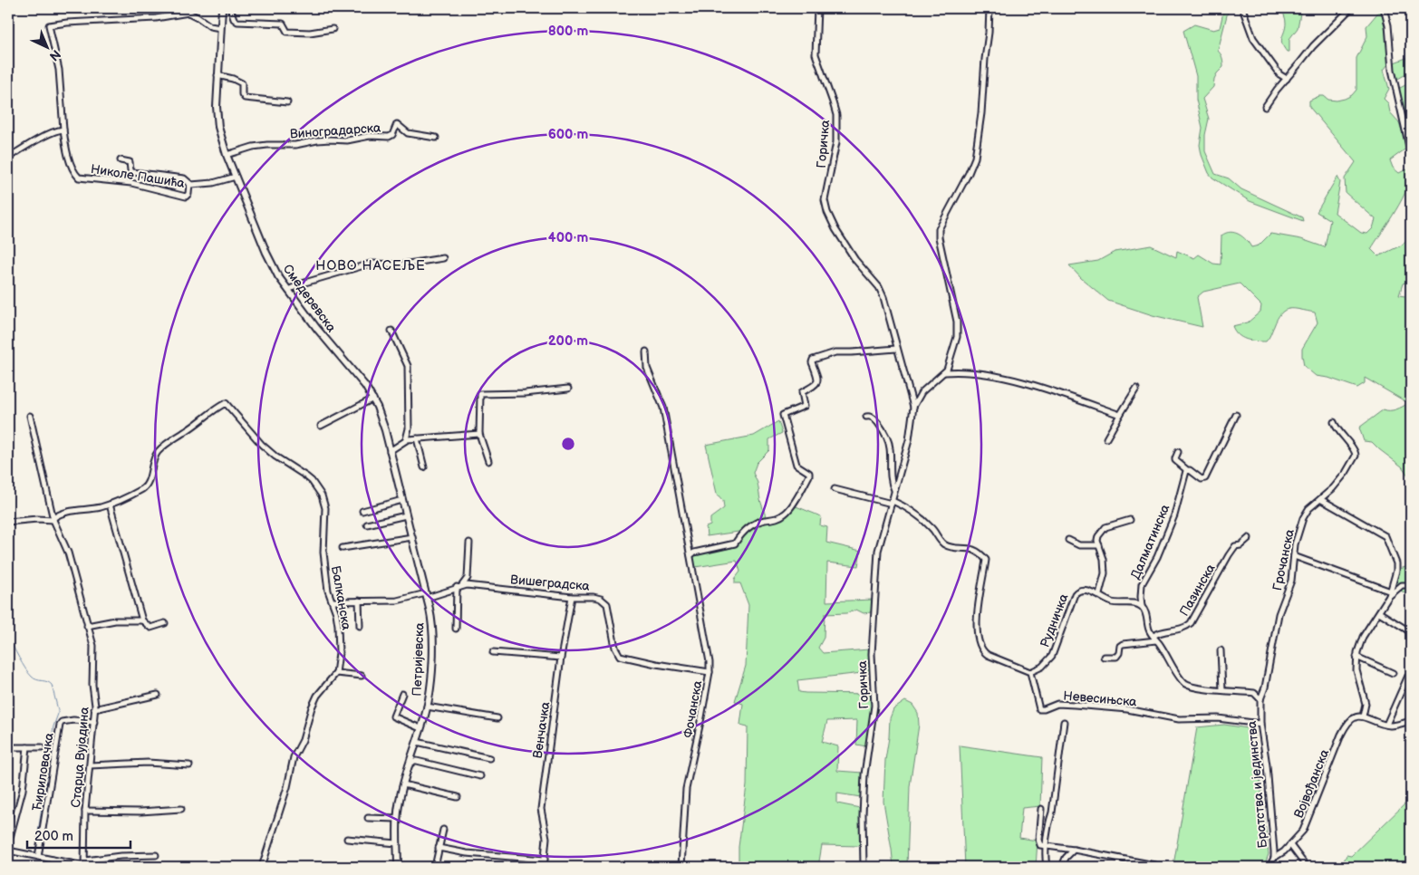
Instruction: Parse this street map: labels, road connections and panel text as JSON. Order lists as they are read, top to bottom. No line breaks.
{"streets":{"main road":["Смедеревска","Петријевска"],"street":["Виноградарска","Горичка","Николе Пашића","Далматинска","Грочанска","Вишеградска","Пазинска","Балканска","Рудничка","Невесињска","Фочанска","Венчачка","Старца Вујадина","Ћириловачка","Војвођанска","Братства и јединства"]},"crossings":[["Виноградарска","Смедеревска"],["Смедеревска","Петријевска"],["Далматинска","Рудничка"],["Грочанска","Братства и јединства"],["Вишеградска","Балканска"],["Вишеградска","Петријевска"],["Вишеградска","Фочанска"],["Вишеградска","Венчачка"],["Рудничка","Невесињска"],["Невесињска","Братства и јединства"],["Старца Вујадина","Ћириловачка"],["Војвођанска","Братства и јединства"]],"districts":["НОВО НАСЕЉЕ"],"scale_bar":"200 m","north":"bottom right","rings":["800 m","600 m","400 m","200 m"]}
